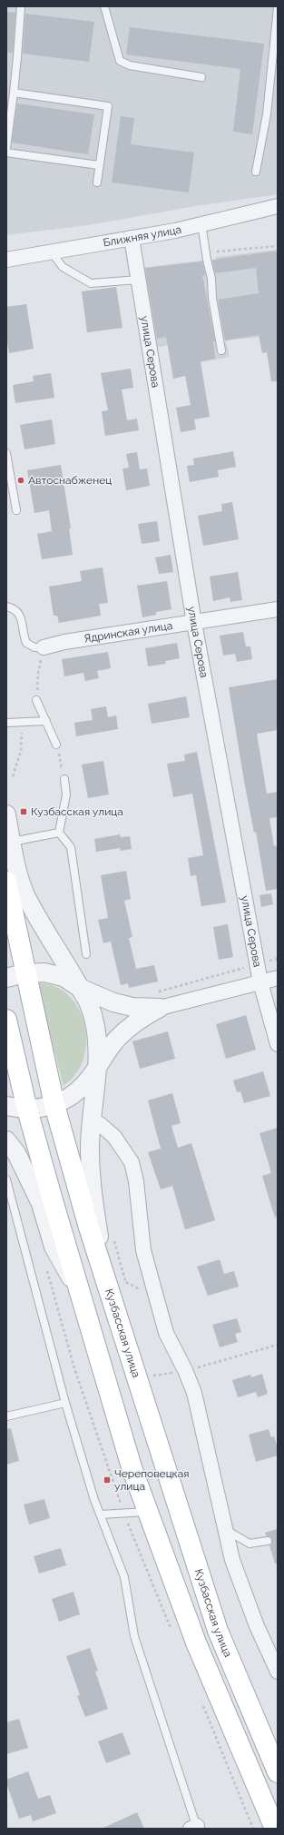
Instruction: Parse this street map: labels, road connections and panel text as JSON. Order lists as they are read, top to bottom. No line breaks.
{"streets":{"main road":["Кузбасская улица"],"street":["Ближняя улица","улица Серова","Ядринская улица"]},"crossings":[["Ближняя улица","улица Серова"],["улица Серова","Ядринская улица"]],"places":{"other":["Автоснабженец"],"transit":["Кузбасская улица","Череповецкая улица"]}}
